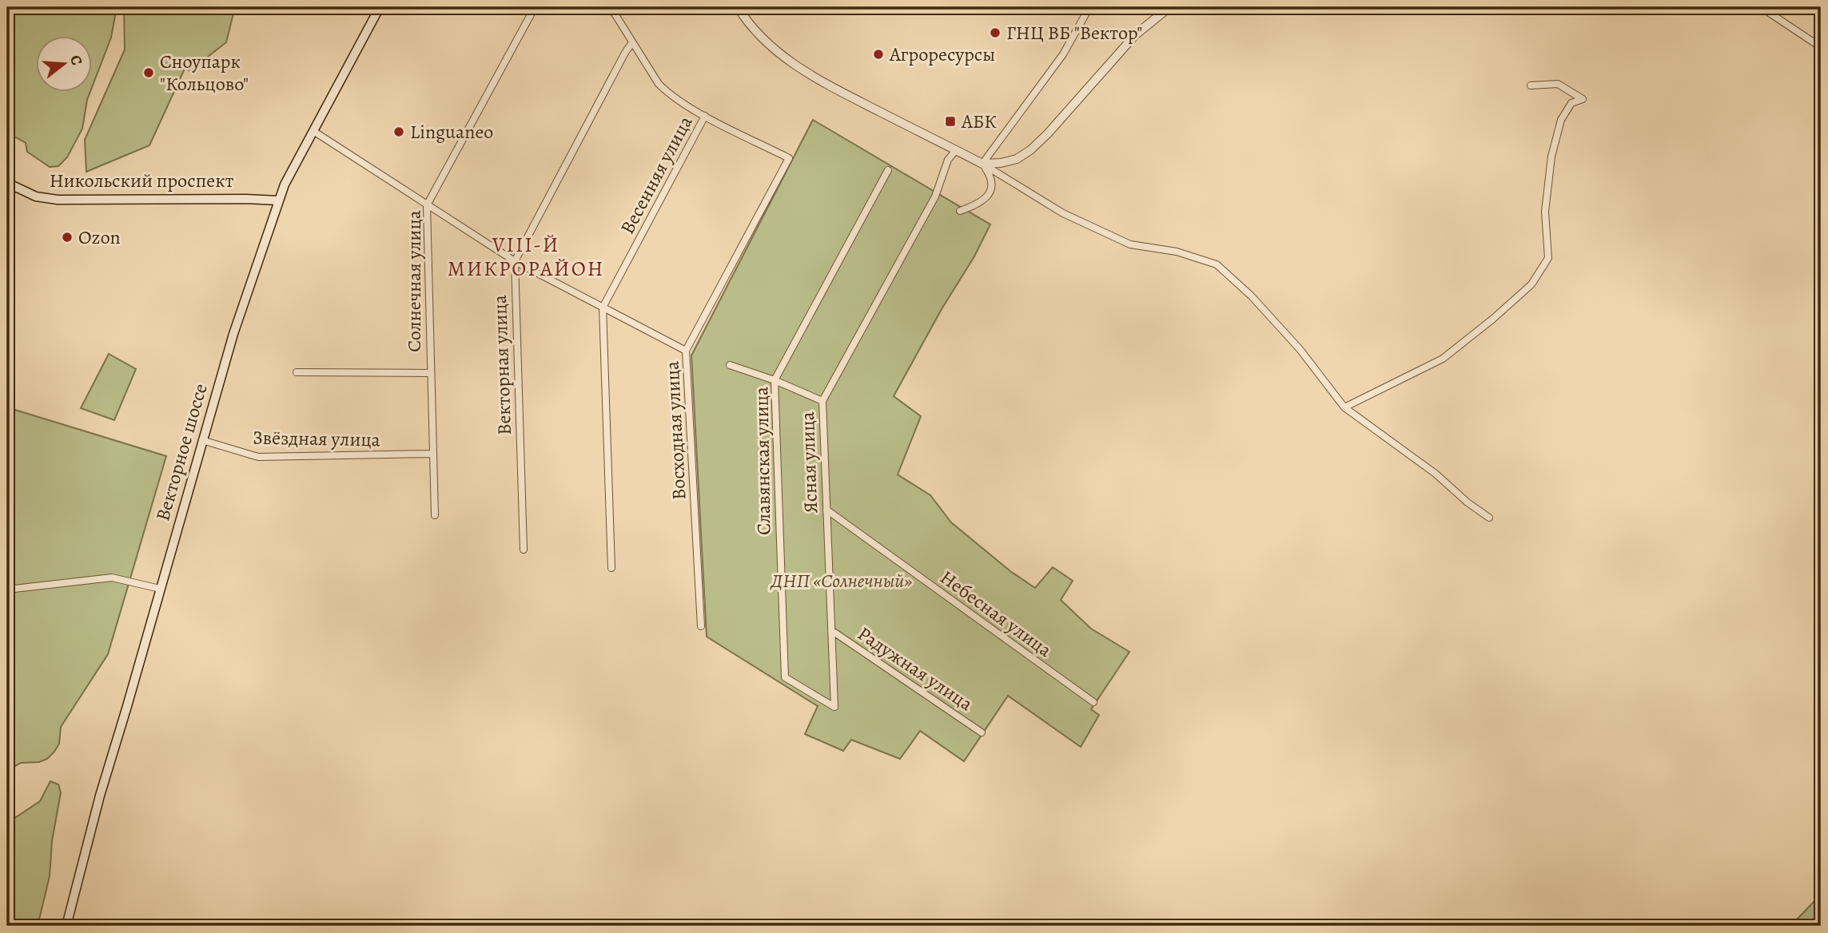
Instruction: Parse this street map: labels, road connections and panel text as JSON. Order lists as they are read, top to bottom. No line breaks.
{"streets":{"main road":["Никольский проспект","Векторное шоссе"],"street":["Весенняя улица","Солнечная улица","Векторная улица","Восходная улица","Звёздная улица","Славянская улица","Ясная улица","Небесная улица","Радужная улица"]},"crossings":[["Весенняя улица","Восходная улица"],["Никольский проспект","Векторное шоссе"],["Солнечная улица","Звёздная улица"],["Звёздная улица","Векторное шоссе"],["Славянская улица","Ясная улица"],["Ясная улица","Небесная улица"],["Ясная улица","Радужная улица"]],"districts":["VIII-Й МИКРОРАЙОН"],"parks":["ДНП «Солнечный»"],"places":{"other":["ГНЦ ВБ \"Вектор\"","Агроресурсы","Сноупарк \"Кольцово\"","Linguaneo","Ozon"],"transit":["АБК"]},"north":"right"}
